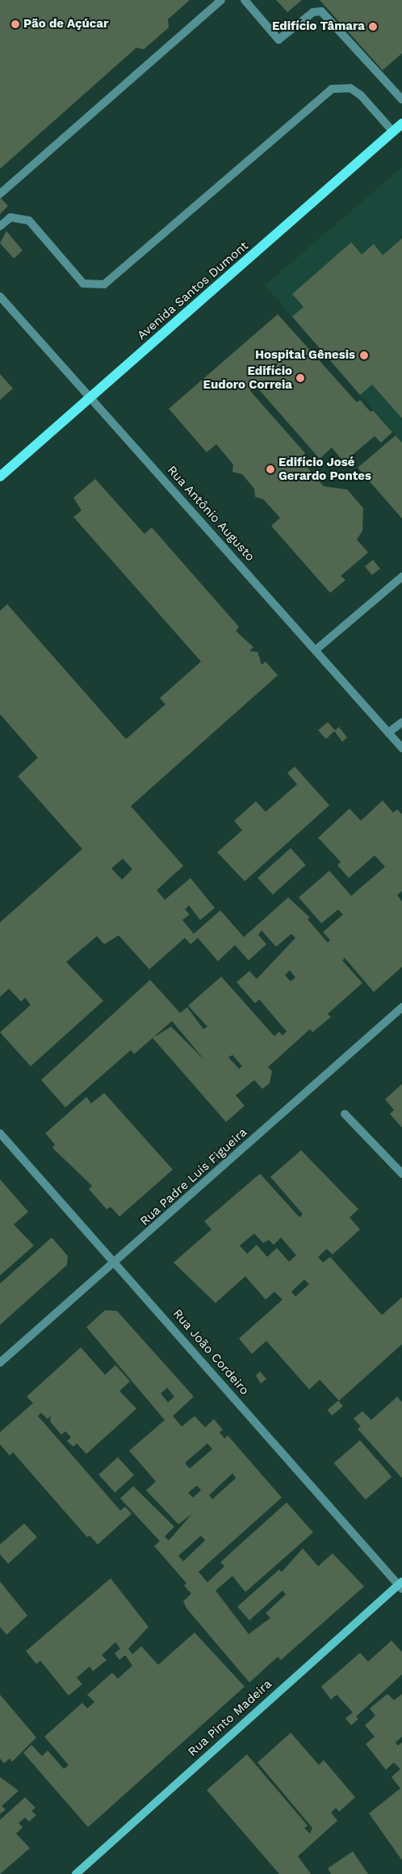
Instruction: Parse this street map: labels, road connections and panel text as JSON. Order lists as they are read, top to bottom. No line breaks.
{"streets":{"main road":["Avenida Santos Dumont","Rua Pinto Madeira"],"street":["Rua Antônio Augusto","Rua Padre Luís Figueira","Rua João Cordeiro"]},"crossings":[["Avenida Santos Dumont","Rua Antônio Augusto"],["Rua Padre Luís Figueira","Rua João Cordeiro"],["Rua João Cordeiro","Rua Pinto Madeira"]],"places":["Pão de Açúcar","Edifício Tâmara","Hospital Gênesis","Edifício Eudoro Correia","Edifício José Gerardo Pontes"]}
